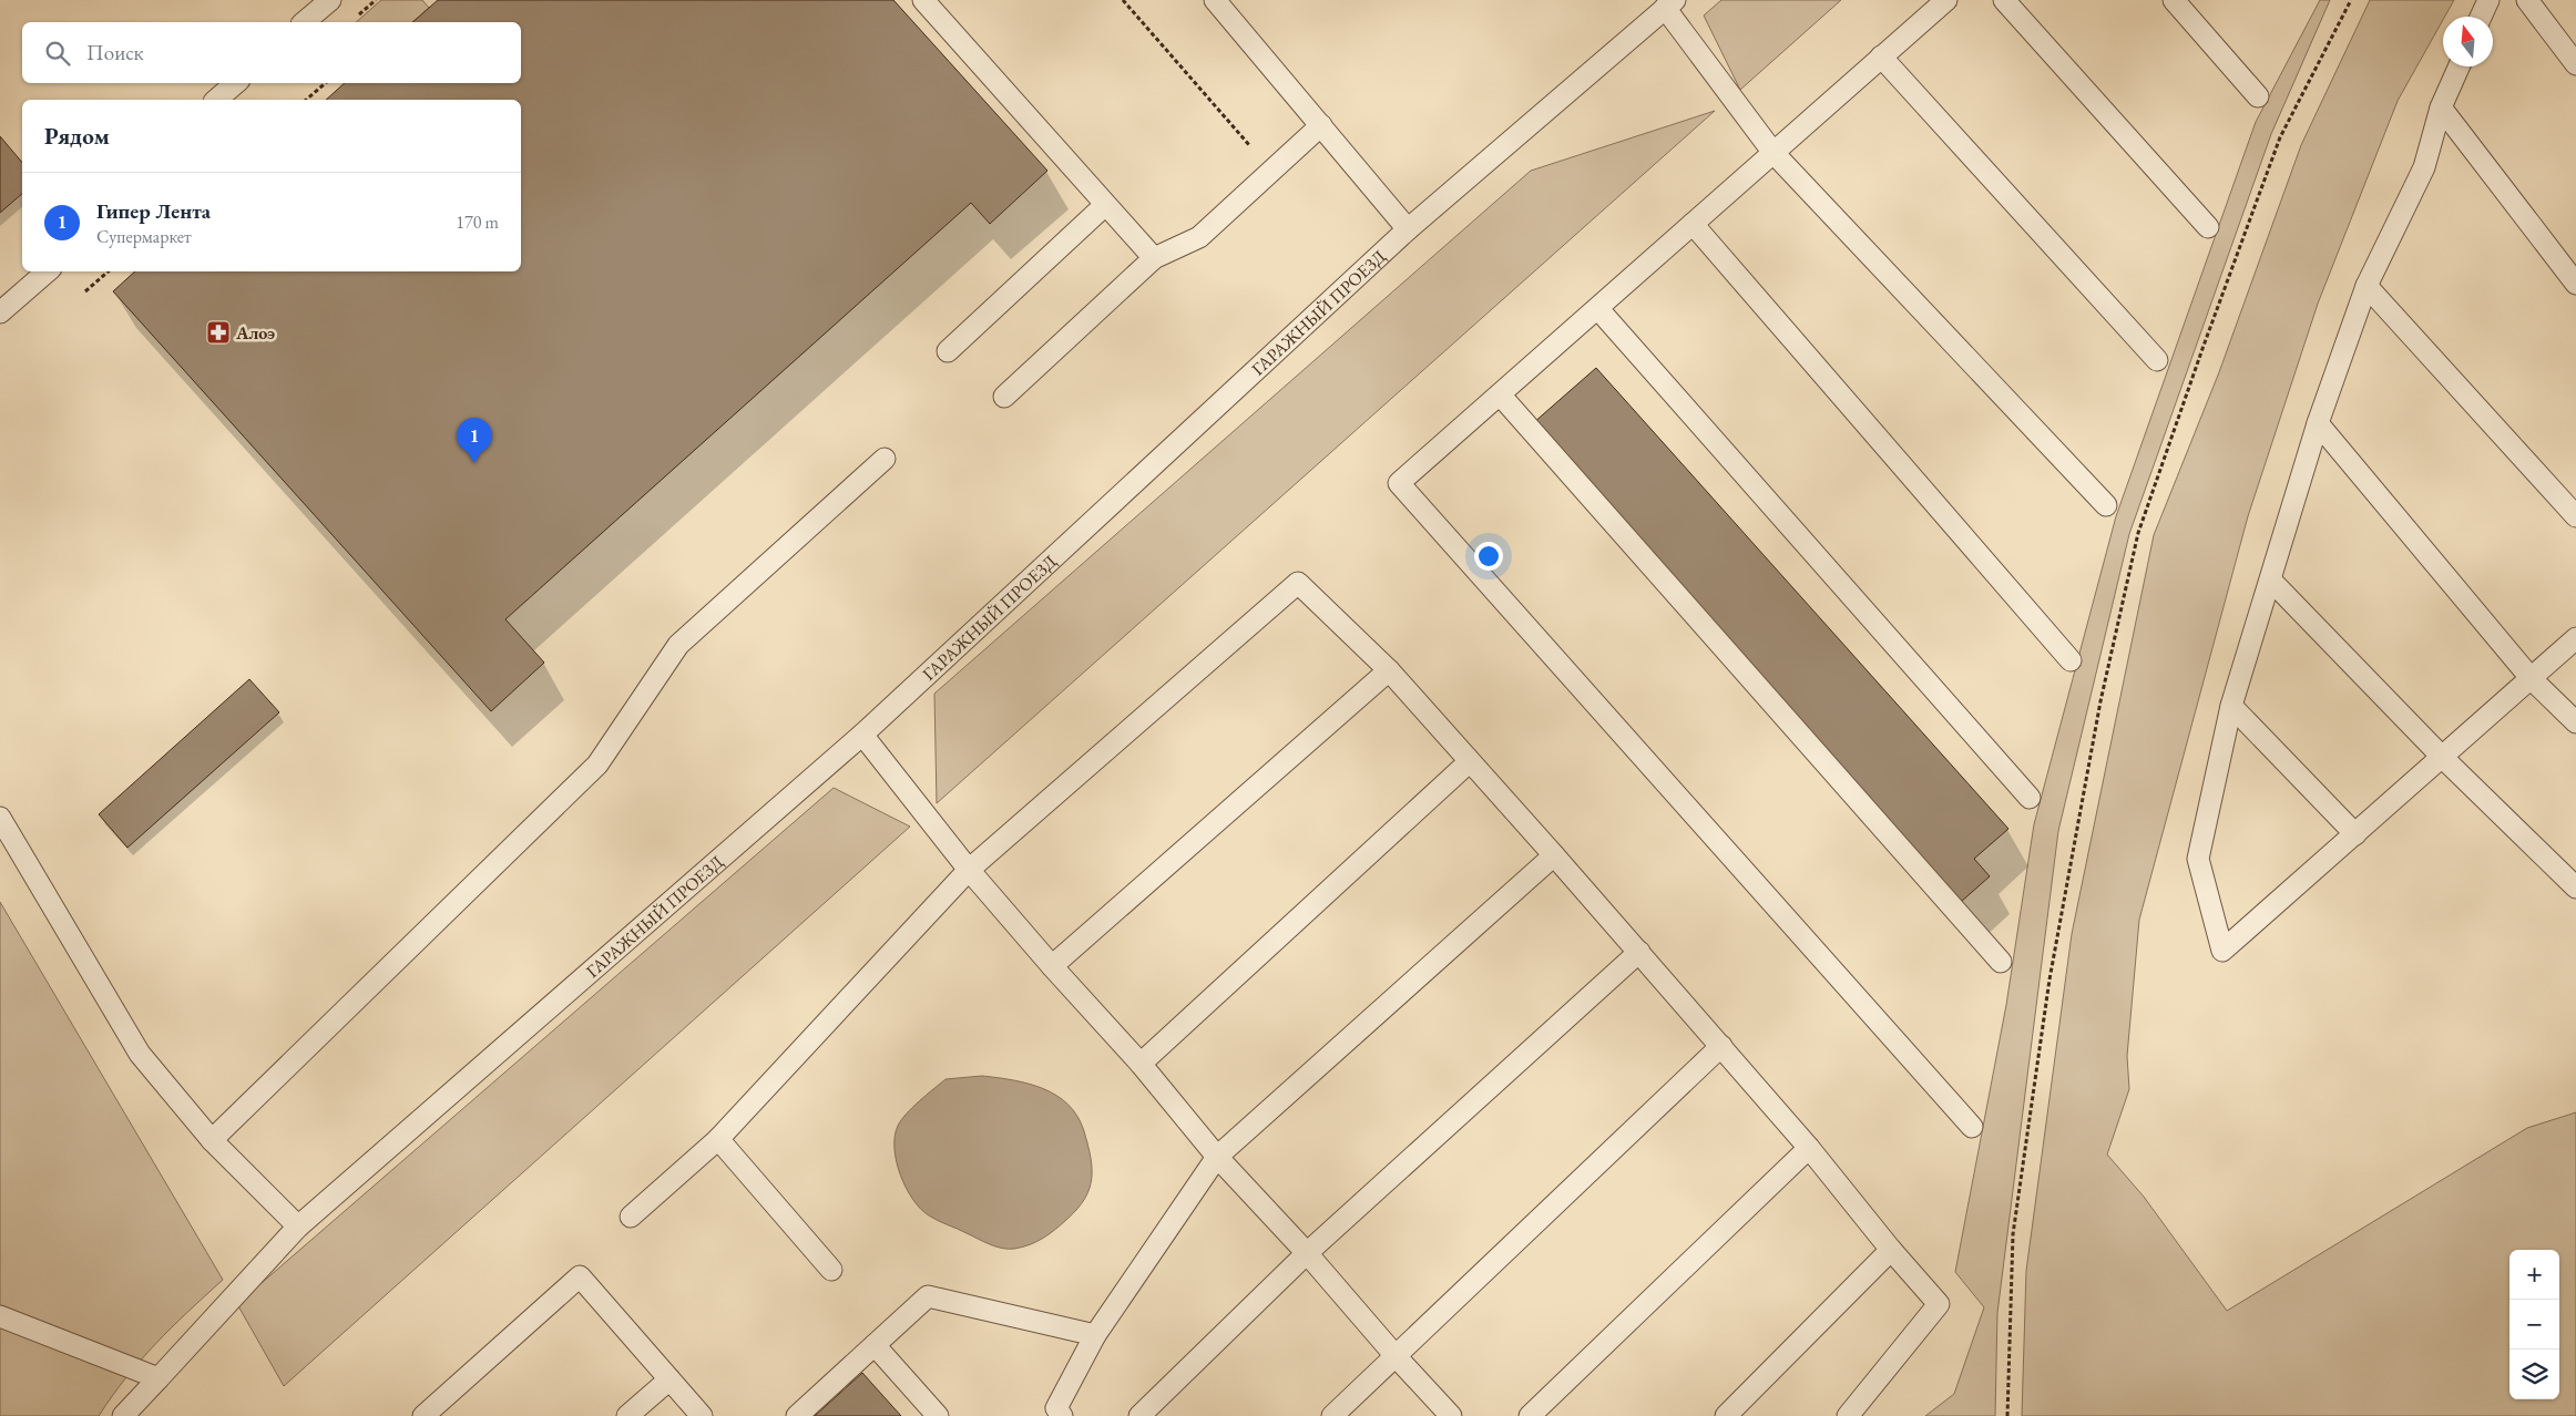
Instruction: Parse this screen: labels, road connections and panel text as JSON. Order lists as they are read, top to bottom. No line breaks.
{"streets":{"lane":["ГАРАЖНЫЙ ПРОЕЗД"]},"places":{"pharmacy":["Алоэ"]},"north":"top","page":{"search":"Поиск","heading":"Рядом","list":[{"mark":"1","name":"Гипер Лента","note":"Супермаркет","value":"170 m"}],"pins":"1","map_buttons":["+","−"]}}
